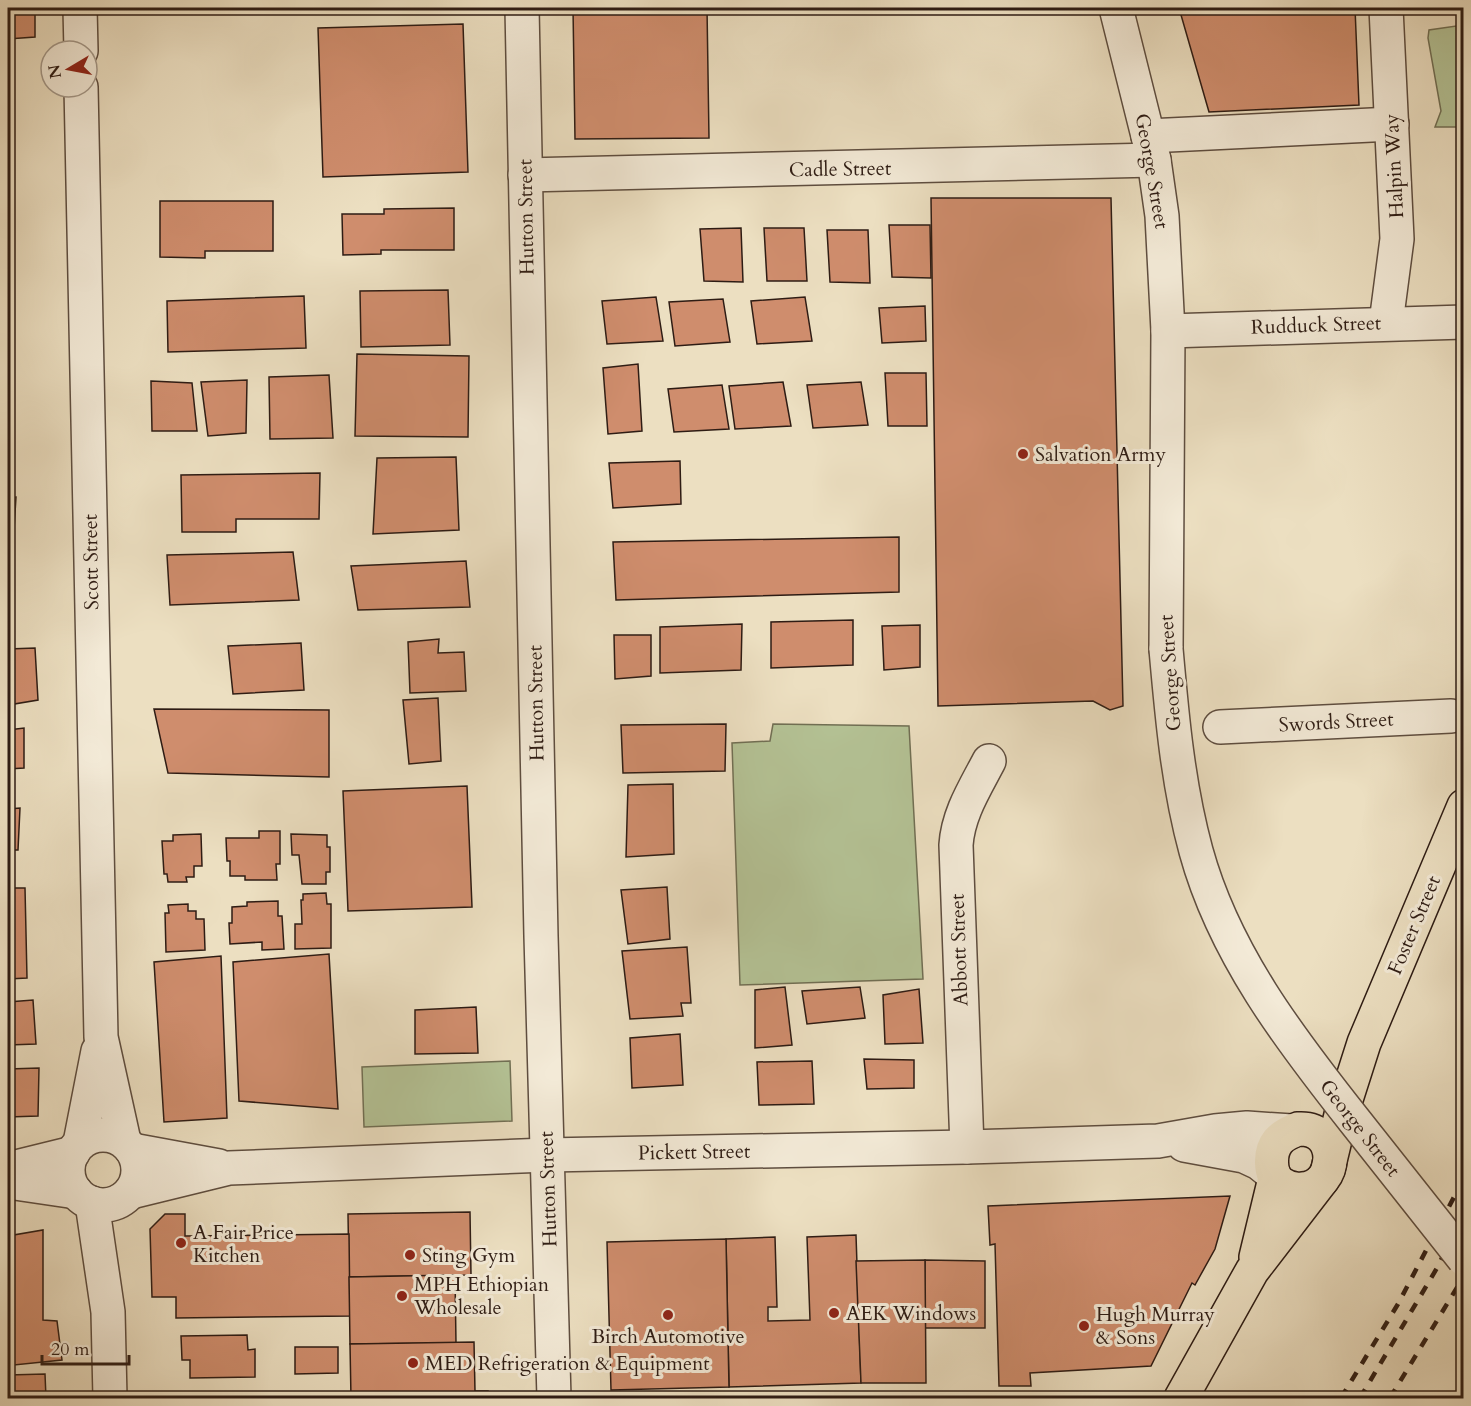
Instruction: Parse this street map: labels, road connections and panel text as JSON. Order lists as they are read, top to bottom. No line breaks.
{"streets":{"main road":["Foster Street"],"street":["Halpin Way","Cadle Street","George Street","Hutton Street","Rudduck Street","Scott Street","Swords Street","Abbott Street","Pickett Street"]},"crossings":[["Halpin Way","Cadle Street"],["Halpin Way","Rudduck Street"],["Cadle Street","George Street"],["Cadle Street","Hutton Street"],["George Street","Rudduck Street"],["Hutton Street","Pickett Street"],["Scott Street","Pickett Street"],["Foster Street","Pickett Street"],["Abbott Street","Pickett Street"]],"places":["Salvation Army","A Fair Price Kitchen","Sting Gym","MPH Ethiopian Wholesale","AEK Windows","Birch Automotive","Hugh Murray & Sons","MED Refrigeration & Equipment"],"scale_bar":"20 m","north":"left"}
